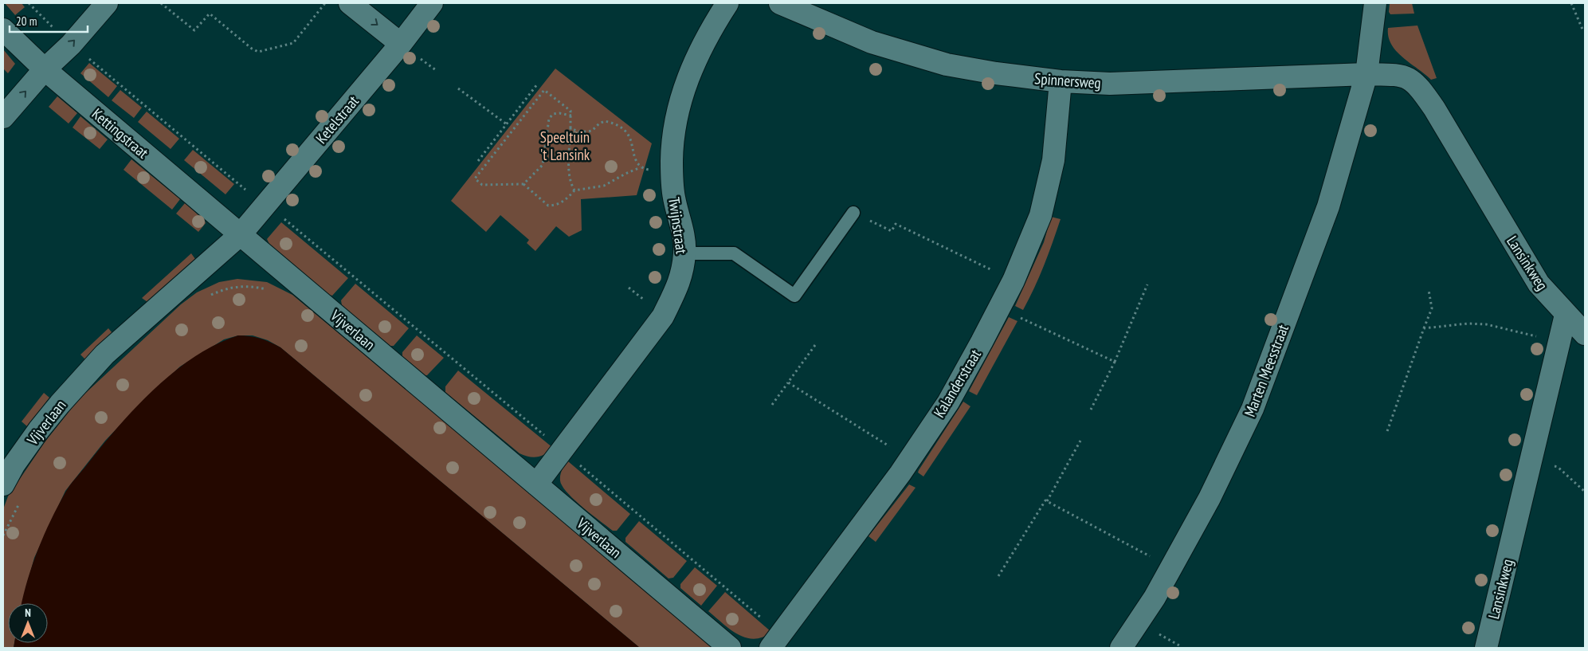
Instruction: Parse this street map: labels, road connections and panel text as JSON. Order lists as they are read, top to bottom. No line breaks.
{"streets":{"street":["Spinnersweg","Ketelstraat","Kettingstraat","Twijnstraat","Lansinkweg","Vijverlaan","Marten Meesstraat","Kalanderstraat"]},"crossings":[["Spinnersweg","Lansinkweg"],["Spinnersweg","Marten Meesstraat"],["Spinnersweg","Kalanderstraat"],["Ketelstraat","Kettingstraat"],["Ketelstraat","Vijverlaan"],["Kettingstraat","Vijverlaan"],["Twijnstraat","Vijverlaan"],["Lansinkweg","Marten Meesstraat"]],"parks":["Speeltuin 't Lansink"],"scale_bar":"20 m","north":"top"}
